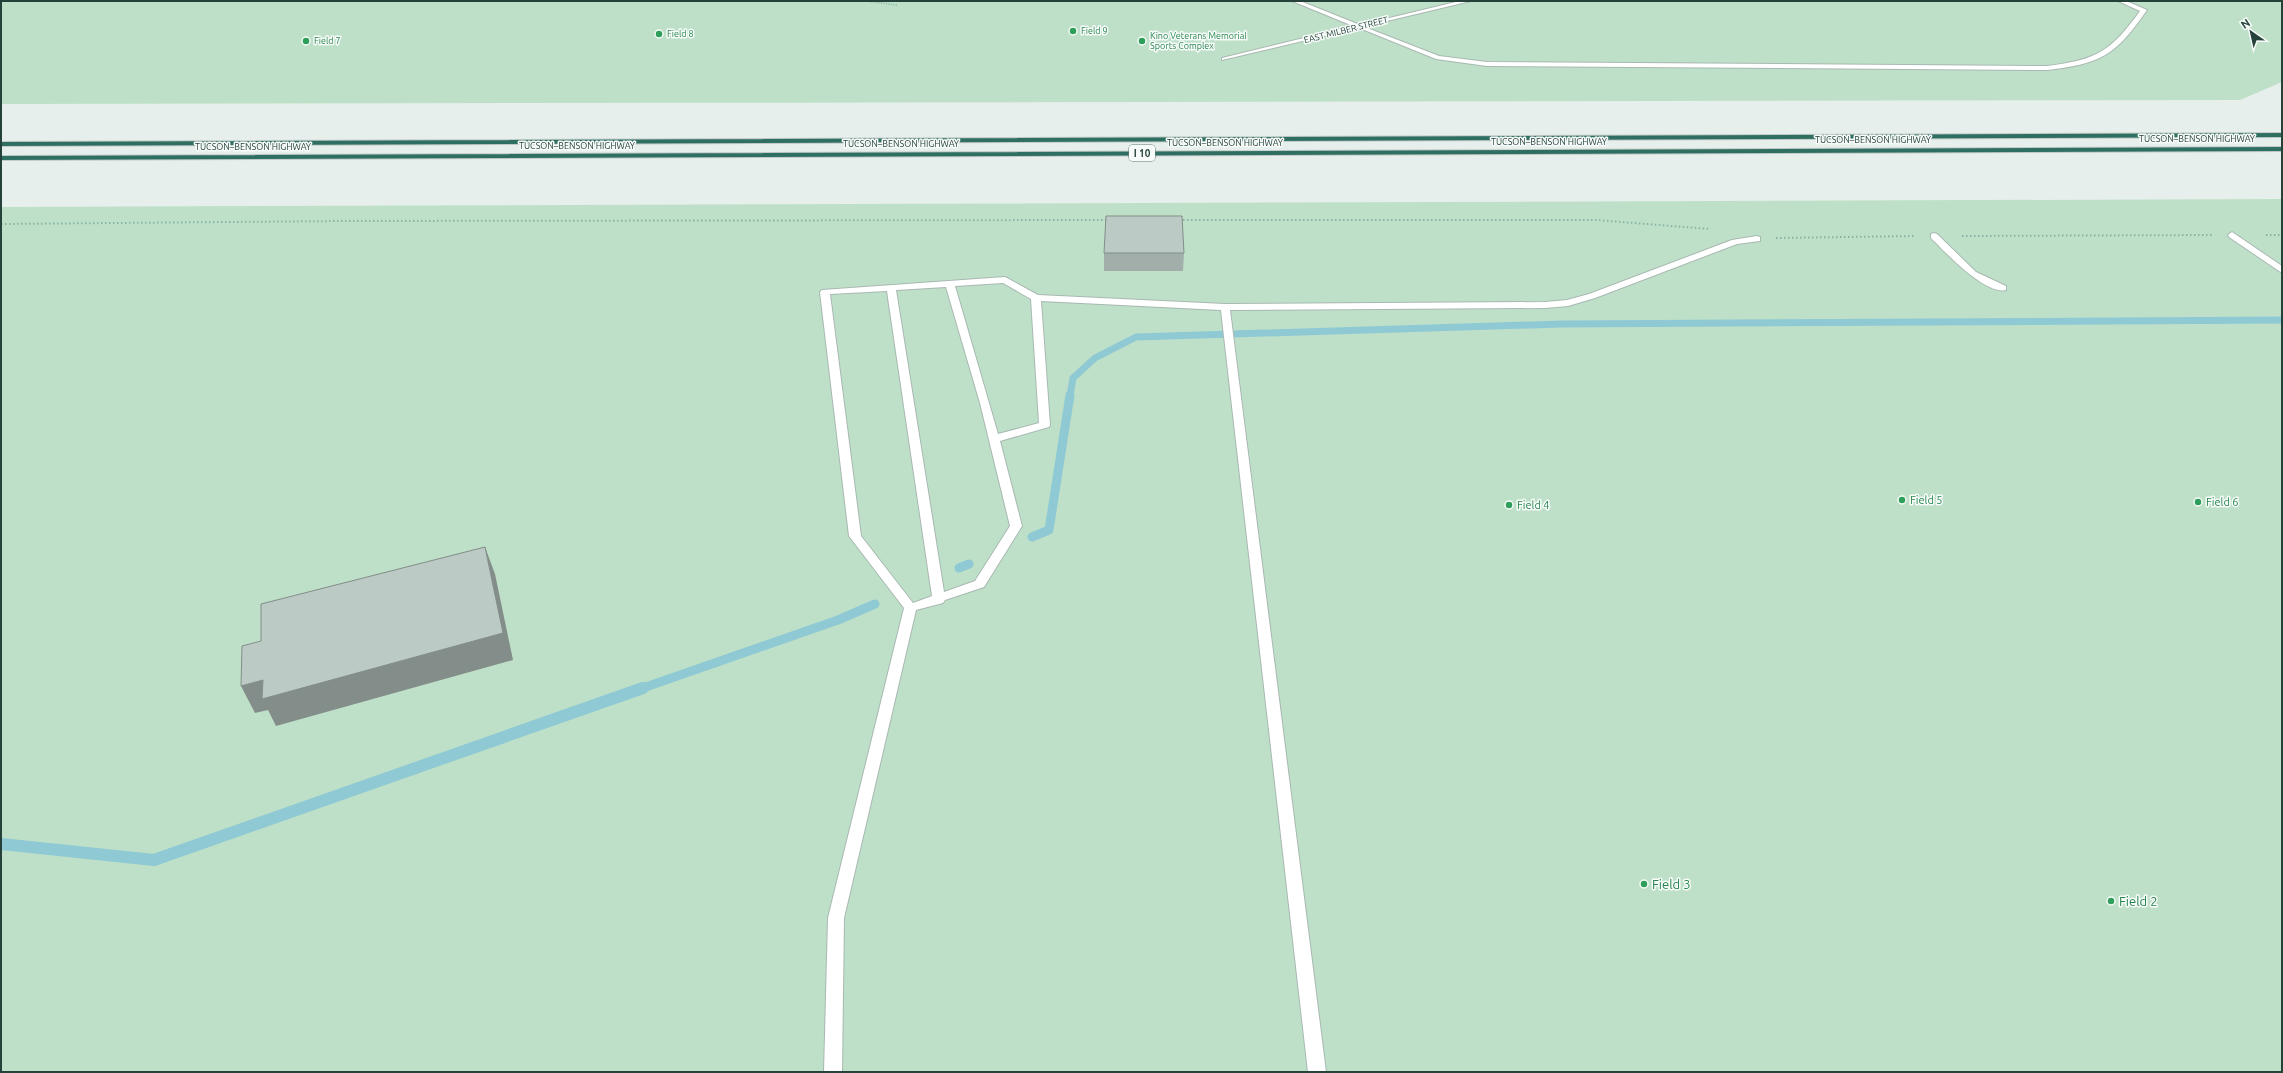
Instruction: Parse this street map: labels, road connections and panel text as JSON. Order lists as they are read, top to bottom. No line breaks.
{"streets":{"highway":["TUCSON–BENSON HIGHWAY","I 10"],"street":["EAST MILBER STREET"]},"places":["Field 9","Field 8","Field 7","Kino Veterans Memorial Sports Complex","Field 5","Field 6","Field 4","Field 3","Field 2"],"north":"top left"}
